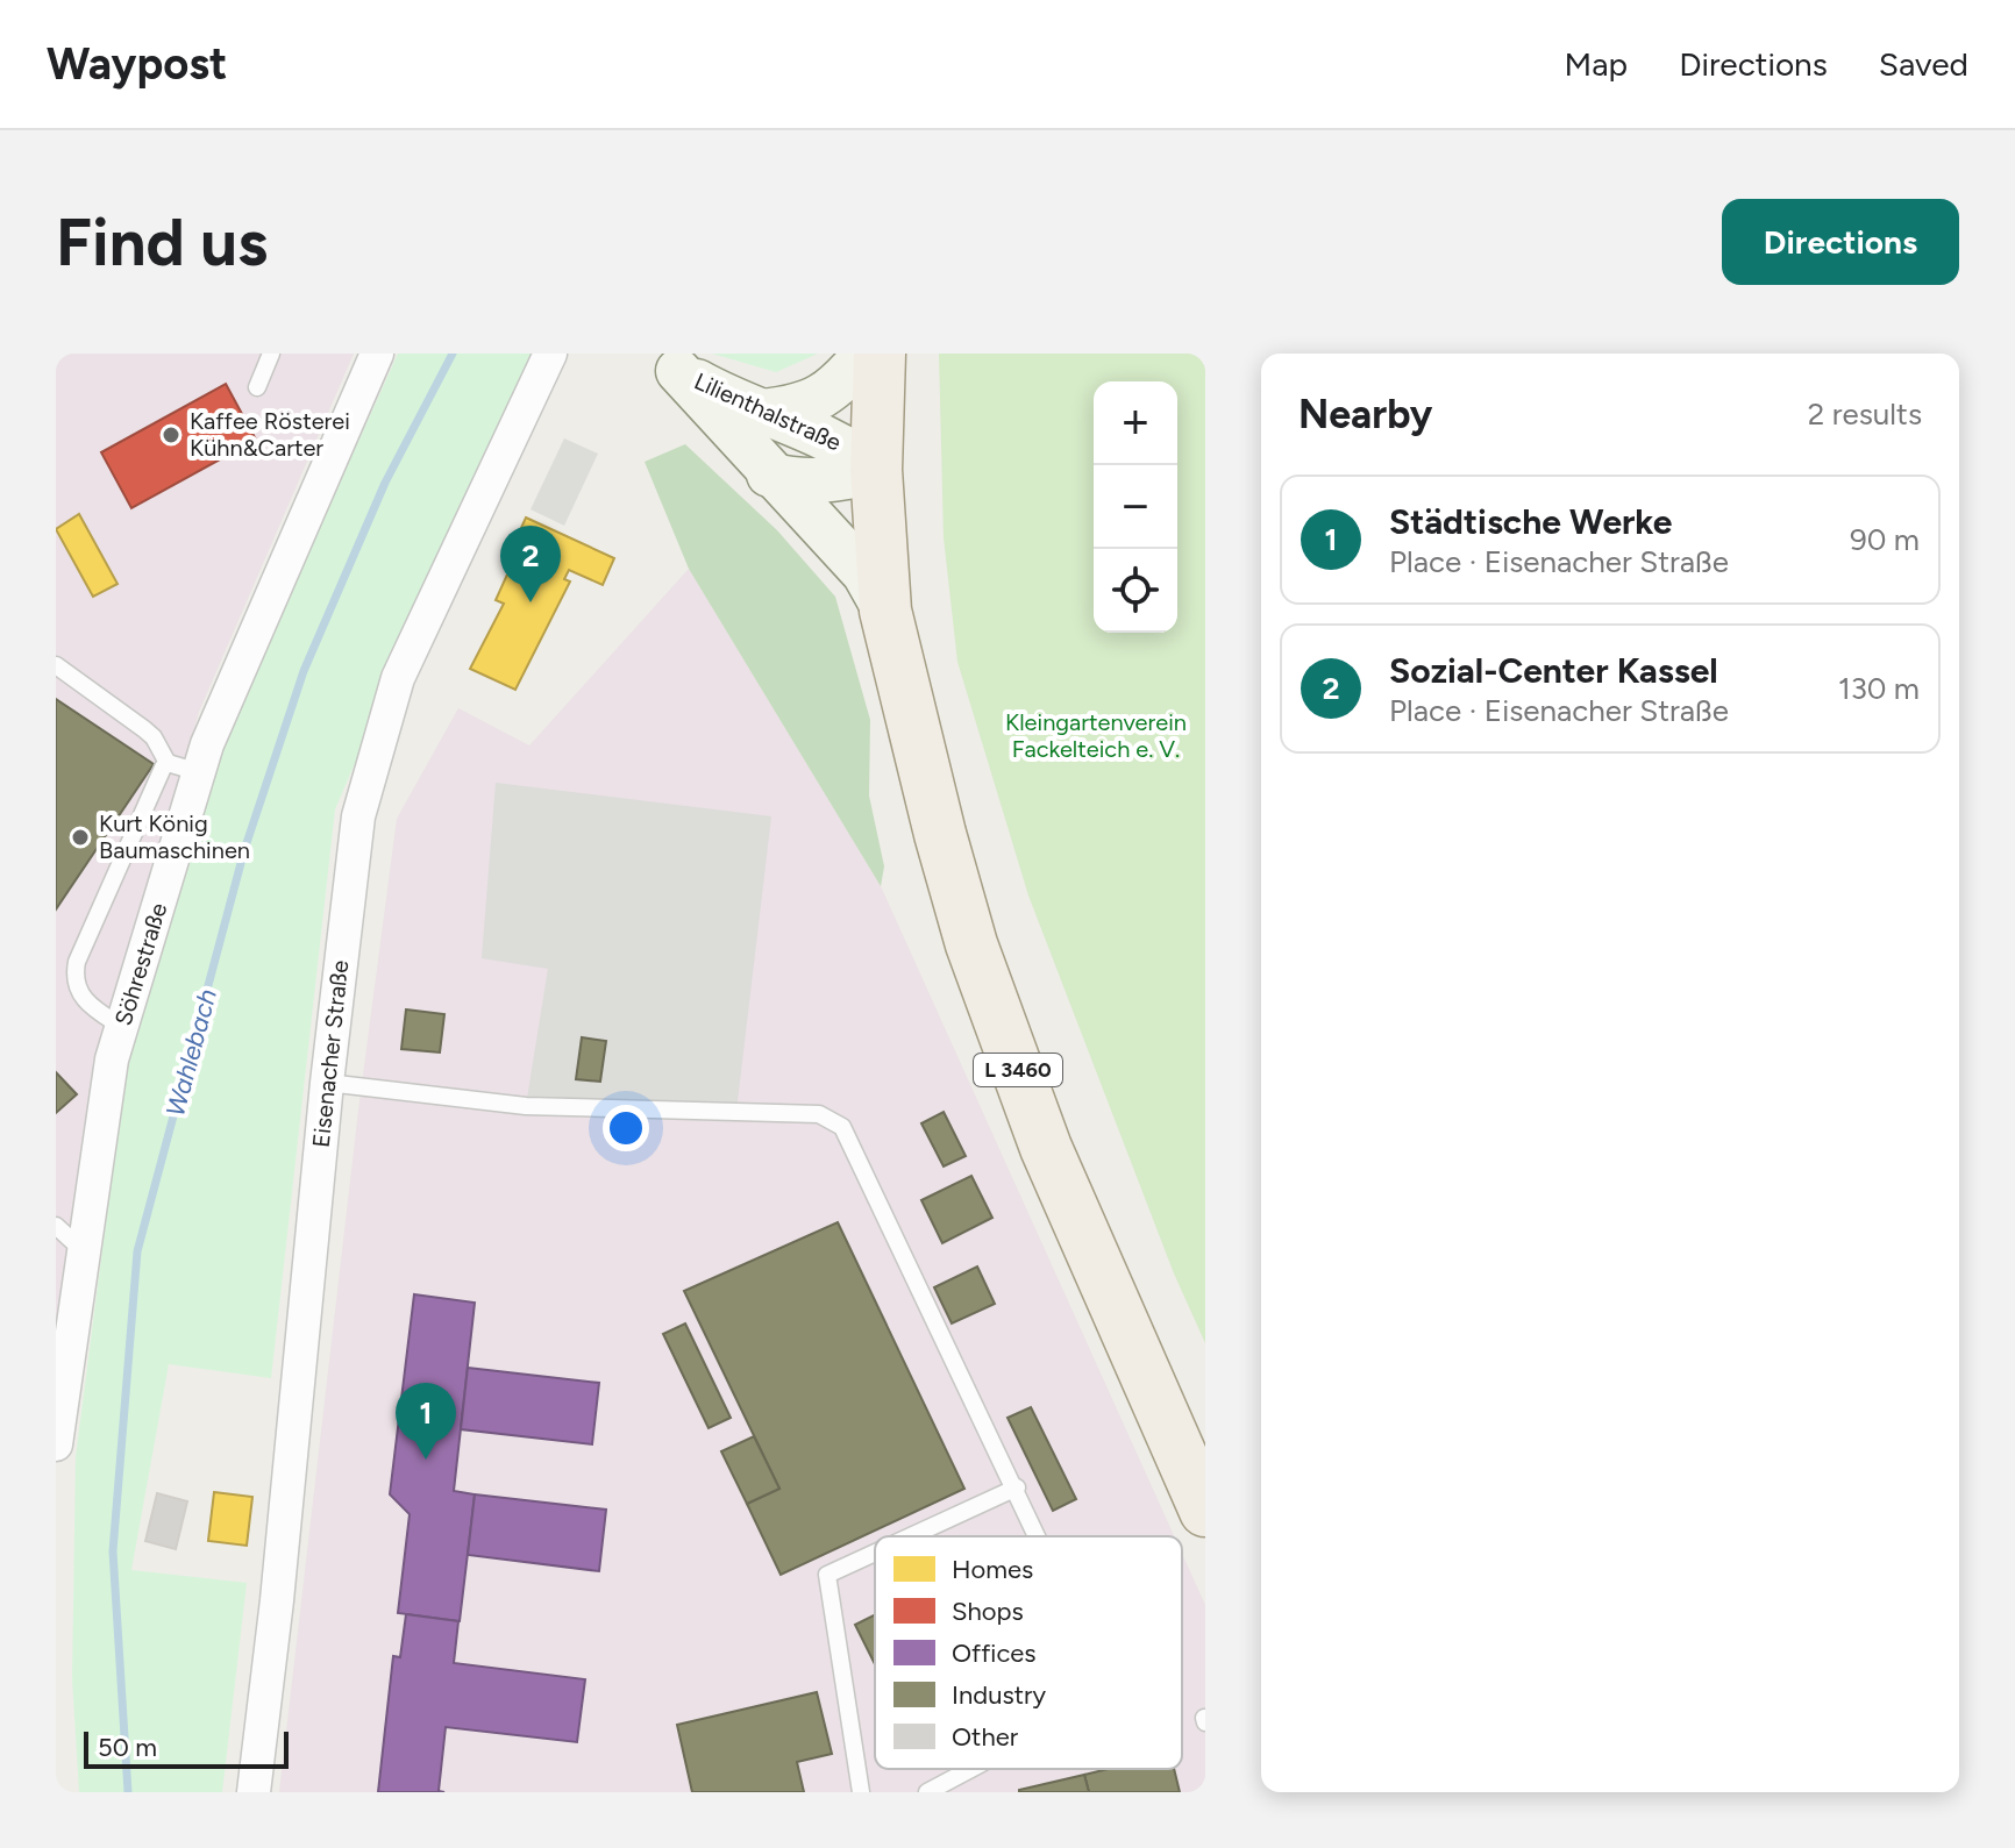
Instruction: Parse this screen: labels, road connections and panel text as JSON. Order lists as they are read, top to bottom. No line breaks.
{"streets":{"main road":["Lilienthalstraße","L 3460"],"street":["Söhrestraße","Eisenacher Straße"]},"crossings":[["Lilienthalstraße","L 3460"]],"water":["Wahlebach"],"parks":["Kleingartenverein Fackelteich e. V."],"places":["Kaffee Rösterei Kühn&Carter","Kurt König Baumaschinen"],"legend":["Homes","Shops","Offices","Industry","Other"],"scale_bar":"50 m","page":{"header":"Waypost","nav":["Map","Directions","Saved"],"buttons":"Directions","title":"Find us","heading":["Nearby","2 results"],"map_buttons":["+","−"],"list":[{"mark":"1","name":"Städtische Werke","note":"Place · Eisenacher Straße","value":"90 m"},{"mark":"2","name":"Sozial-Center Kassel","note":"Place · Eisenacher Straße","value":"130 m"}],"pins":["2","1"],"scale":"50 m"}}
